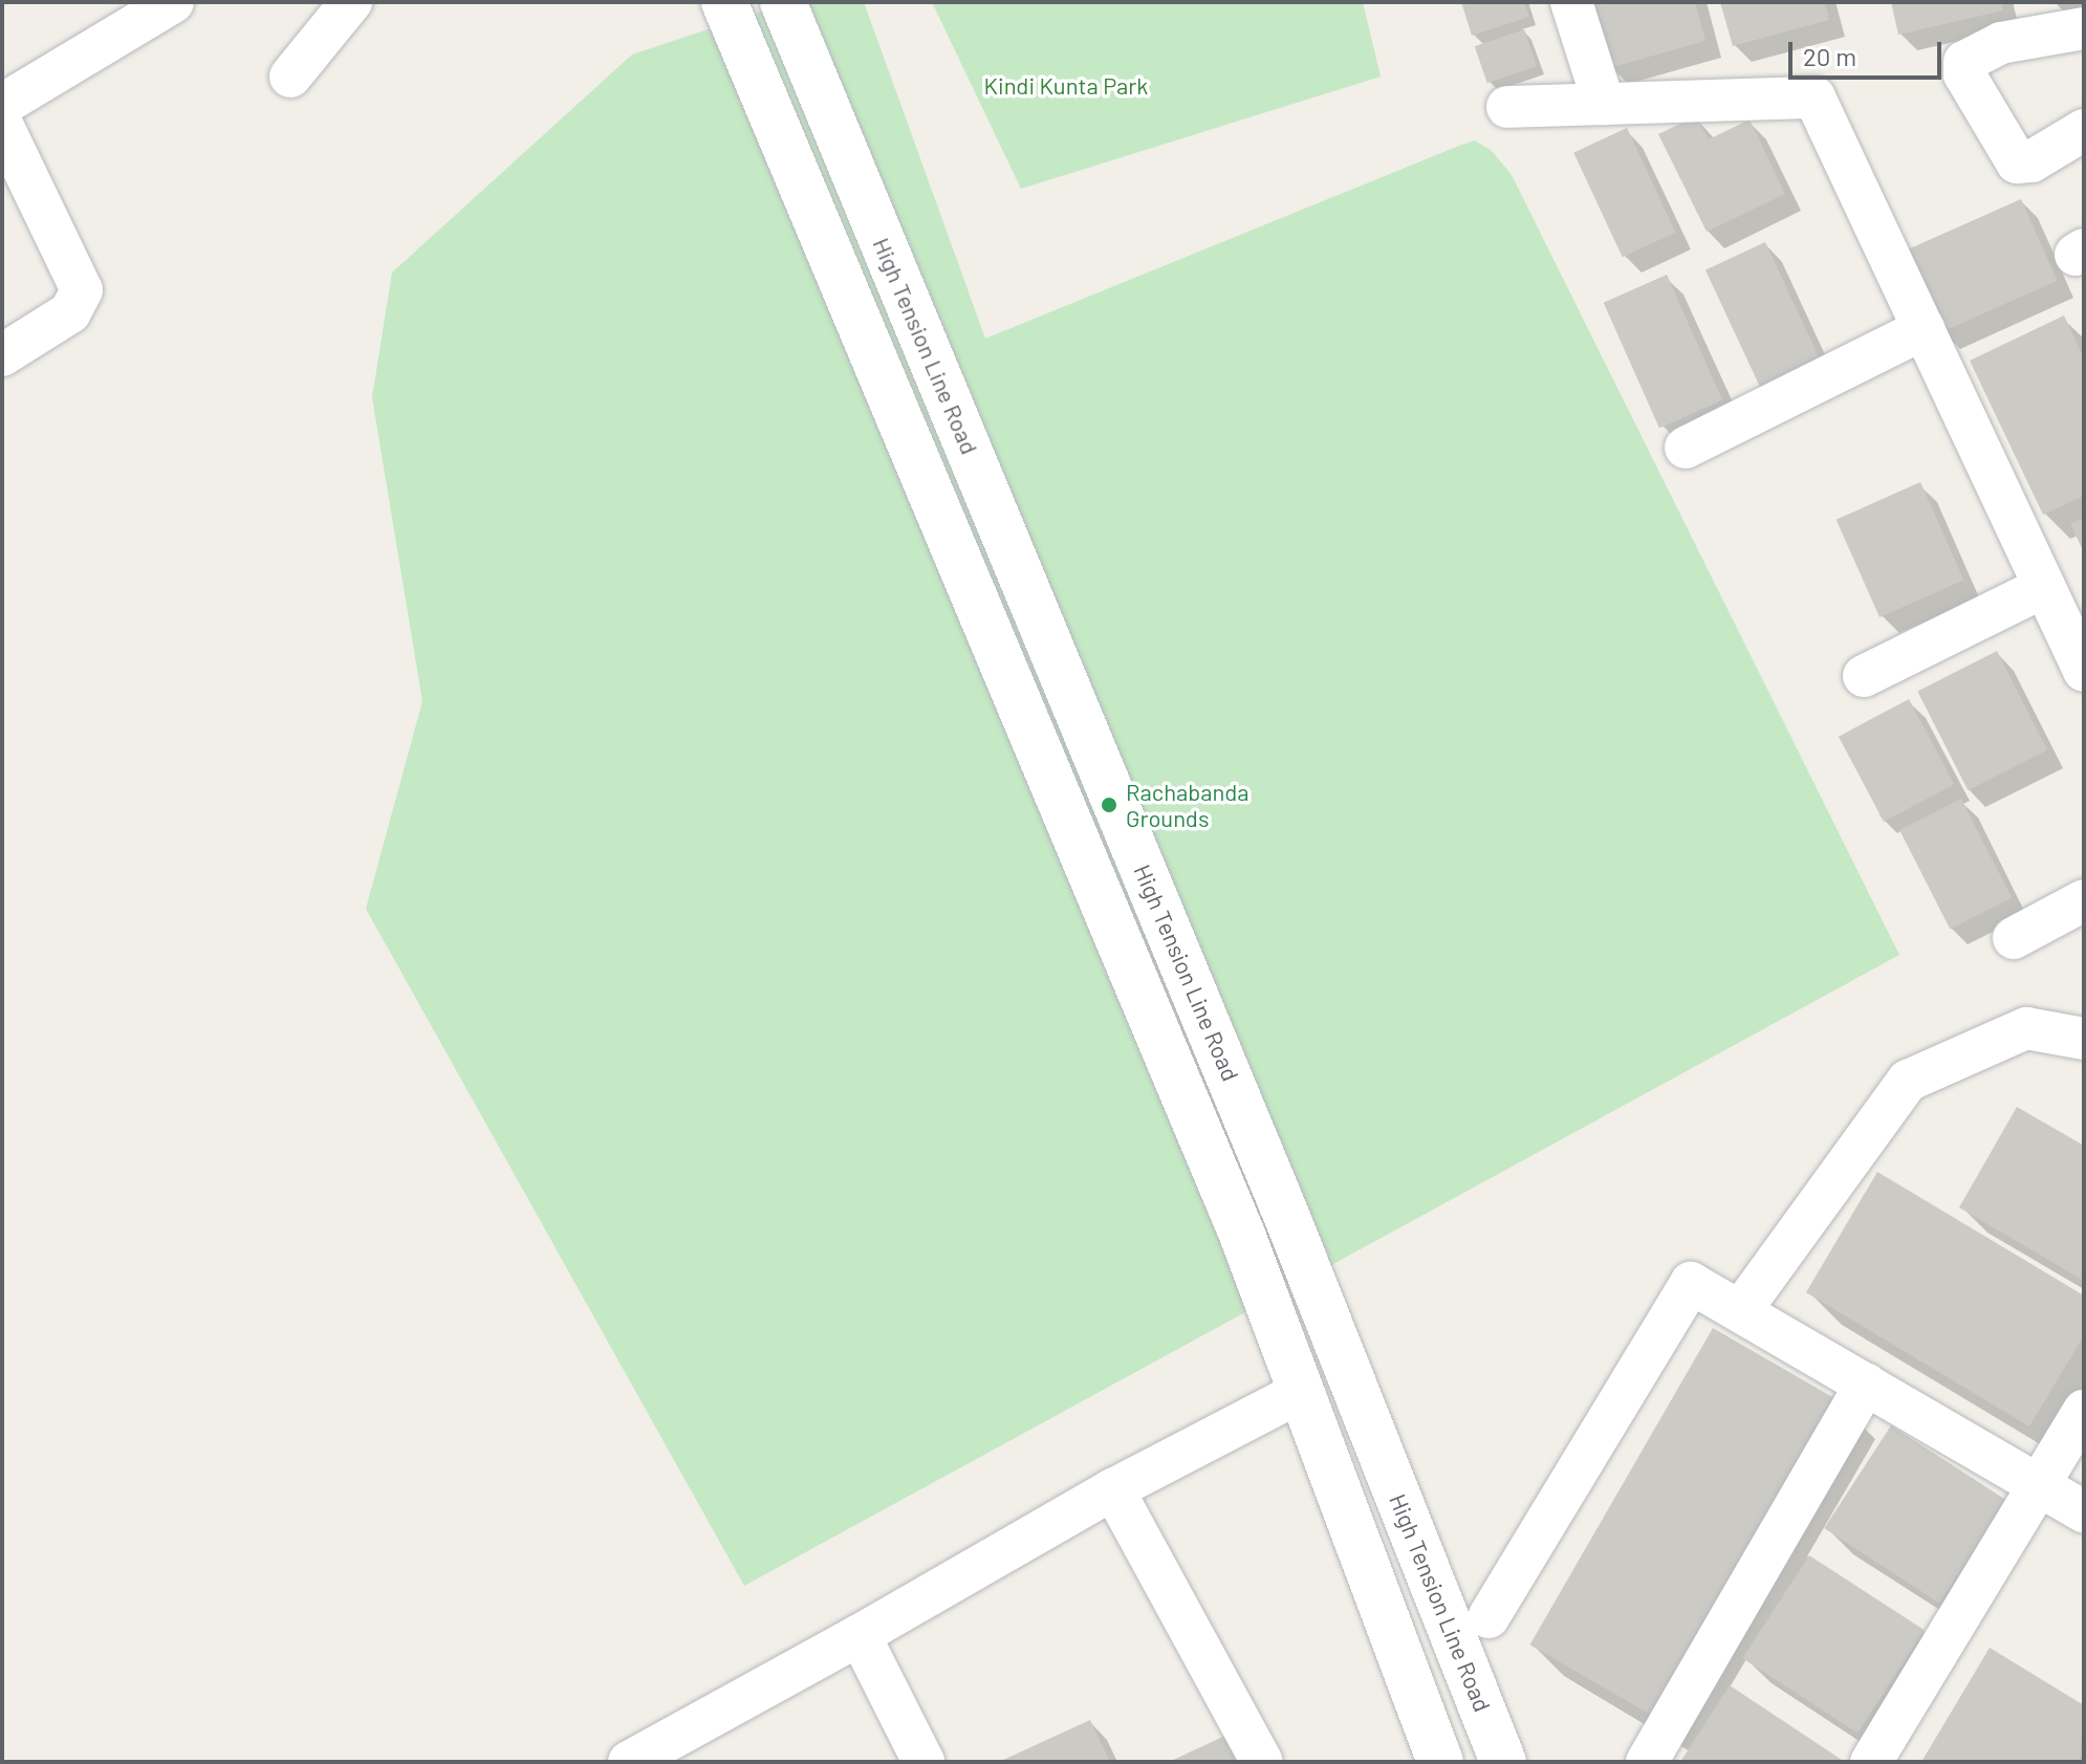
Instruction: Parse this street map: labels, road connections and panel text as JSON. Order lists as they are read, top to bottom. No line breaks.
{"streets":{"main road":["High Tension Line Road"]},"parks":["Kindi Kunta Park"],"places":["Rachabanda Grounds"],"scale_bar":"20 m"}
